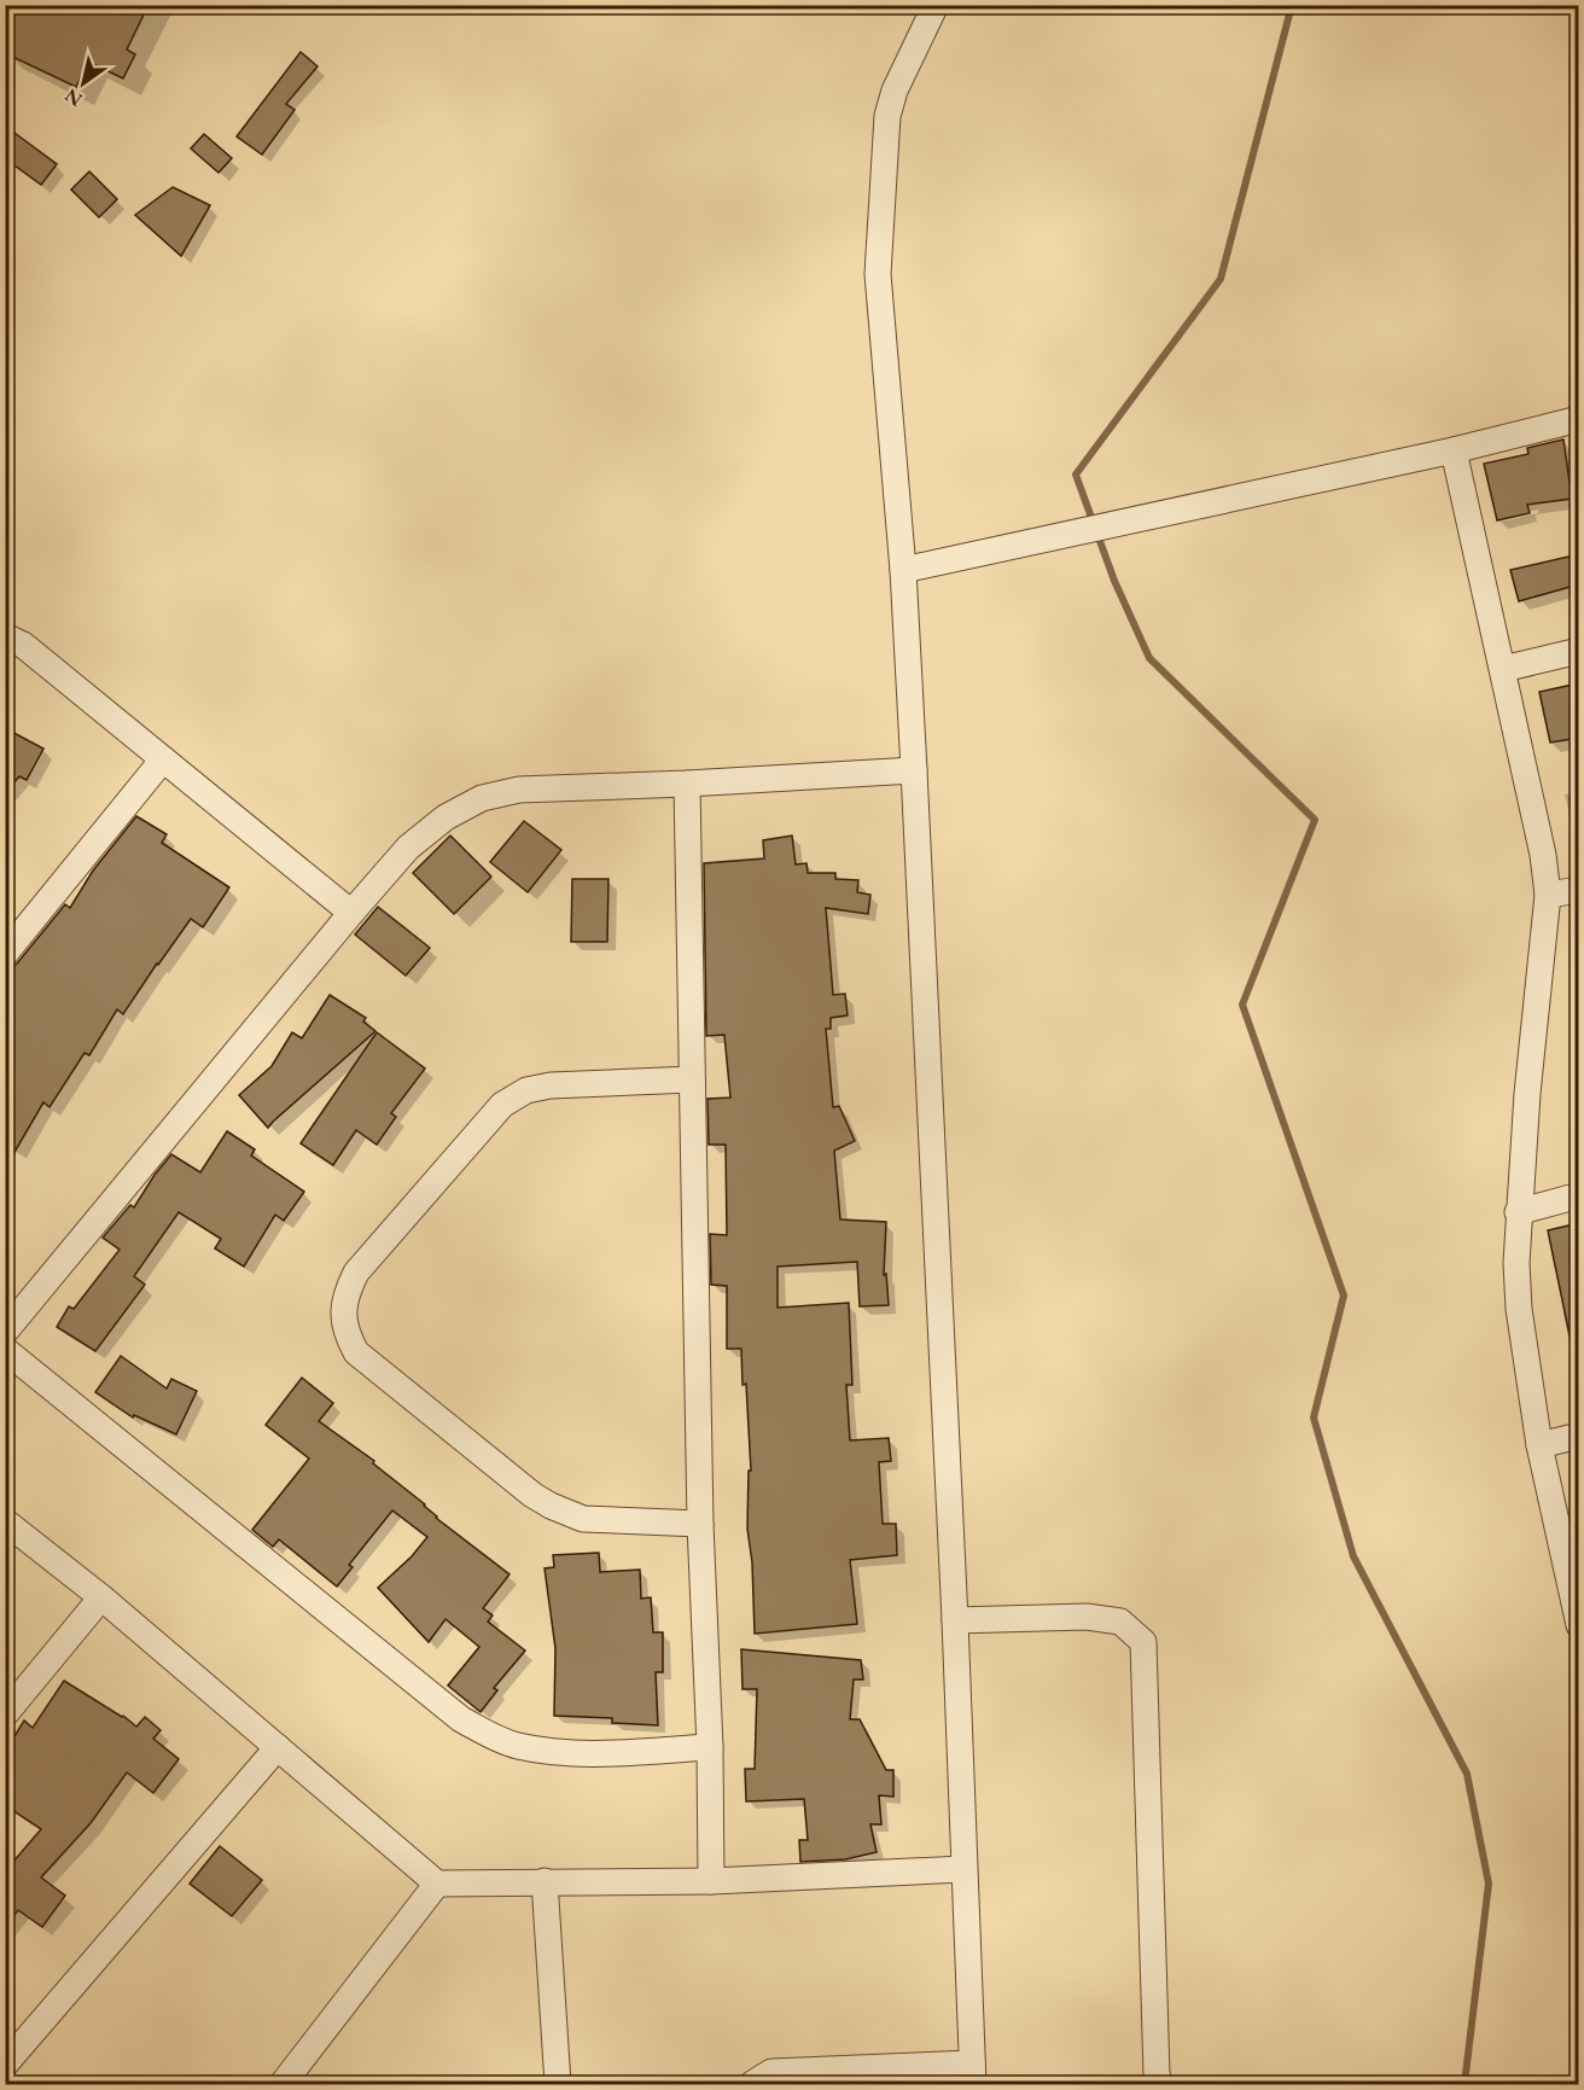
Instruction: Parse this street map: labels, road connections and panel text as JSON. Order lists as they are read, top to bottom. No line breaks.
{"north":"bottom left"}
